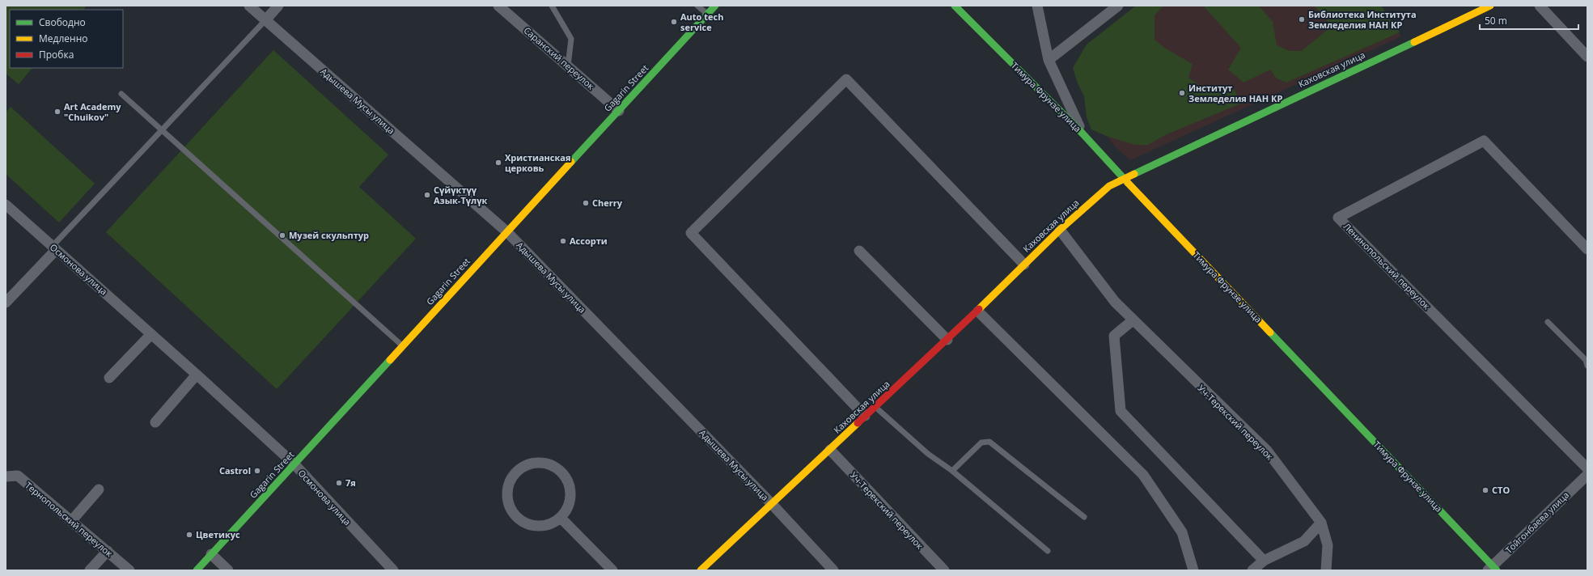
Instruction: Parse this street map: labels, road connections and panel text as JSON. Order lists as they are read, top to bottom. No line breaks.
{"streets":{"main road":["Каховская улица","Gagarin Street","Тимура Фрунзе улица"],"street":["Саранский переулок","Адышева Мусы улица","Ленинопольский переулок","Осмонова улица","Уч-Терекский переулок","Тернопольский переулок","Тойгонбаева улица"]},"crossings":[["Саранский переулок","Gagarin Street"],["Каховская улица","Тимура Фрунзе улица"],["Каховская улица","Адышева Мусы улица"],["Каховская улица","Уч-Терекский переулок"],["Gagarin Street","Адышева Мусы улица"],["Gagarin Street","Осмонова улица"],["Тимура Фрунзе улица","Тойгонбаева улица"]],"places":["Библиотека Института Земледелия НАН КР","Auto tech service","Институт Земледелия НАН КР","Art Academy \"Chuikov\"","Христианская церковь","Сүйүктүү Азык-Түлүк","Cherry","Музей скульптур","Ассорти","Castrol","7я","СТО","Цветикус"],"legend":["Свободно","Медленно","Пробка"],"scale_bar":"50 m"}
